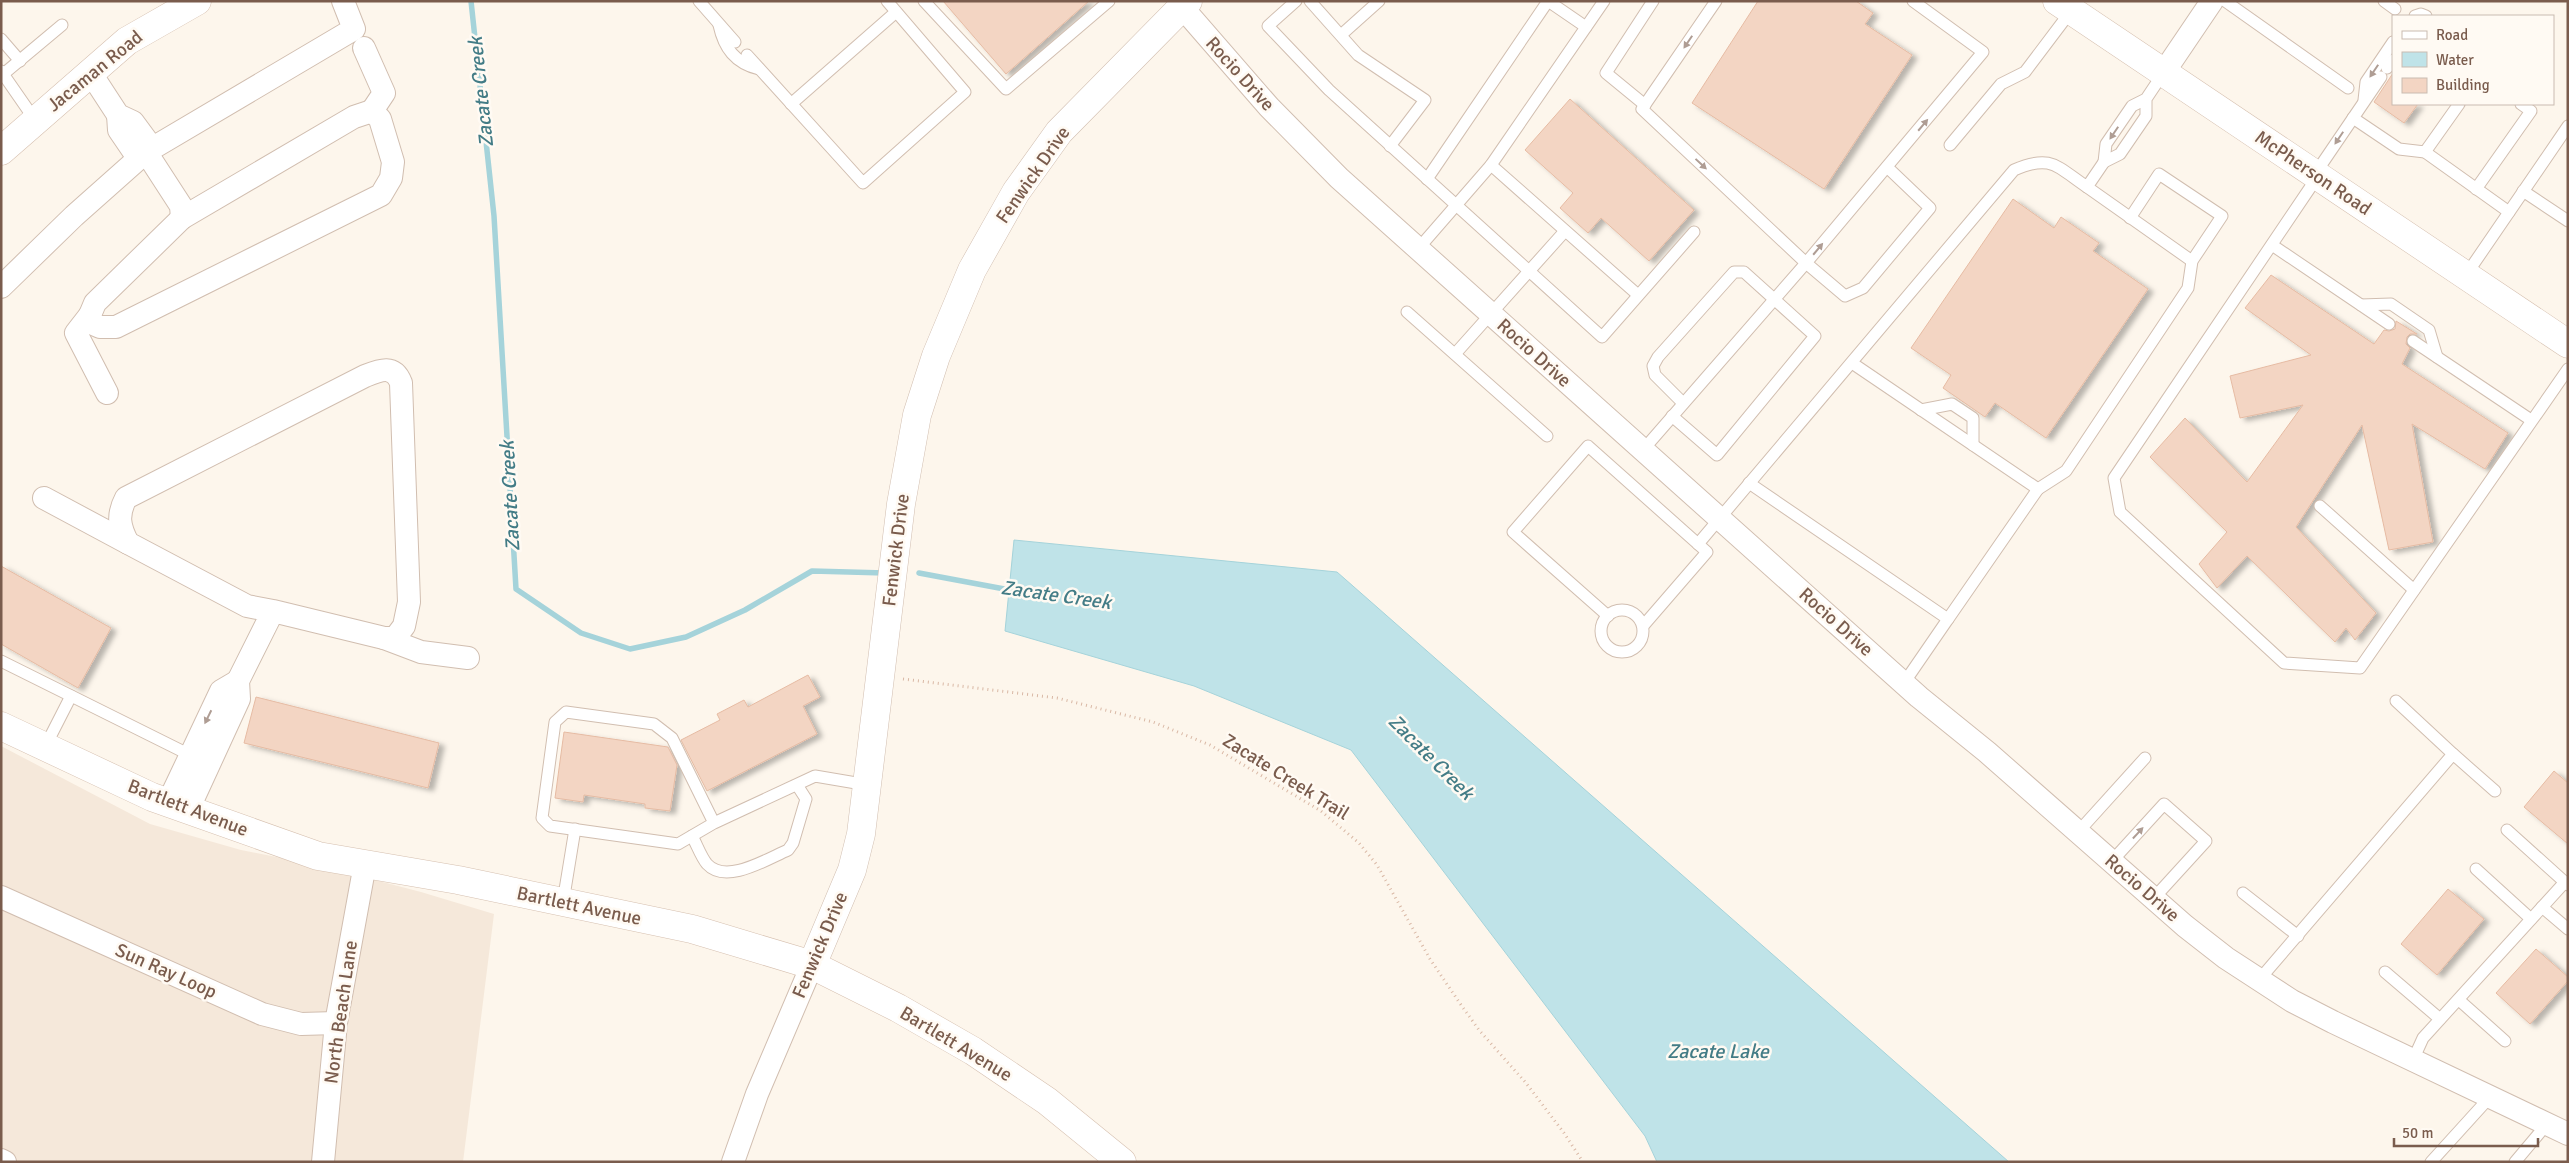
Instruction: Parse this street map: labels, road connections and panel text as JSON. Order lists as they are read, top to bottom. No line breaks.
{"streets":{"main road":["Jacaman Road","McPherson Road","Fenwick Drive","Bartlett Avenue"],"street":["Rocio Drive","Sun Ray Loop","North Beach Lane"],"path":["Zacate Creek Trail"]},"crossings":[["Rocio Drive","Fenwick Drive"],["Fenwick Drive","Bartlett Avenue"],["Bartlett Avenue","North Beach Lane"],["Sun Ray Loop","North Beach Lane"]],"water":["Zacate Creek","Zacate Lake"],"legend":["Road","Water","Building"],"scale_bar":"50 m"}
